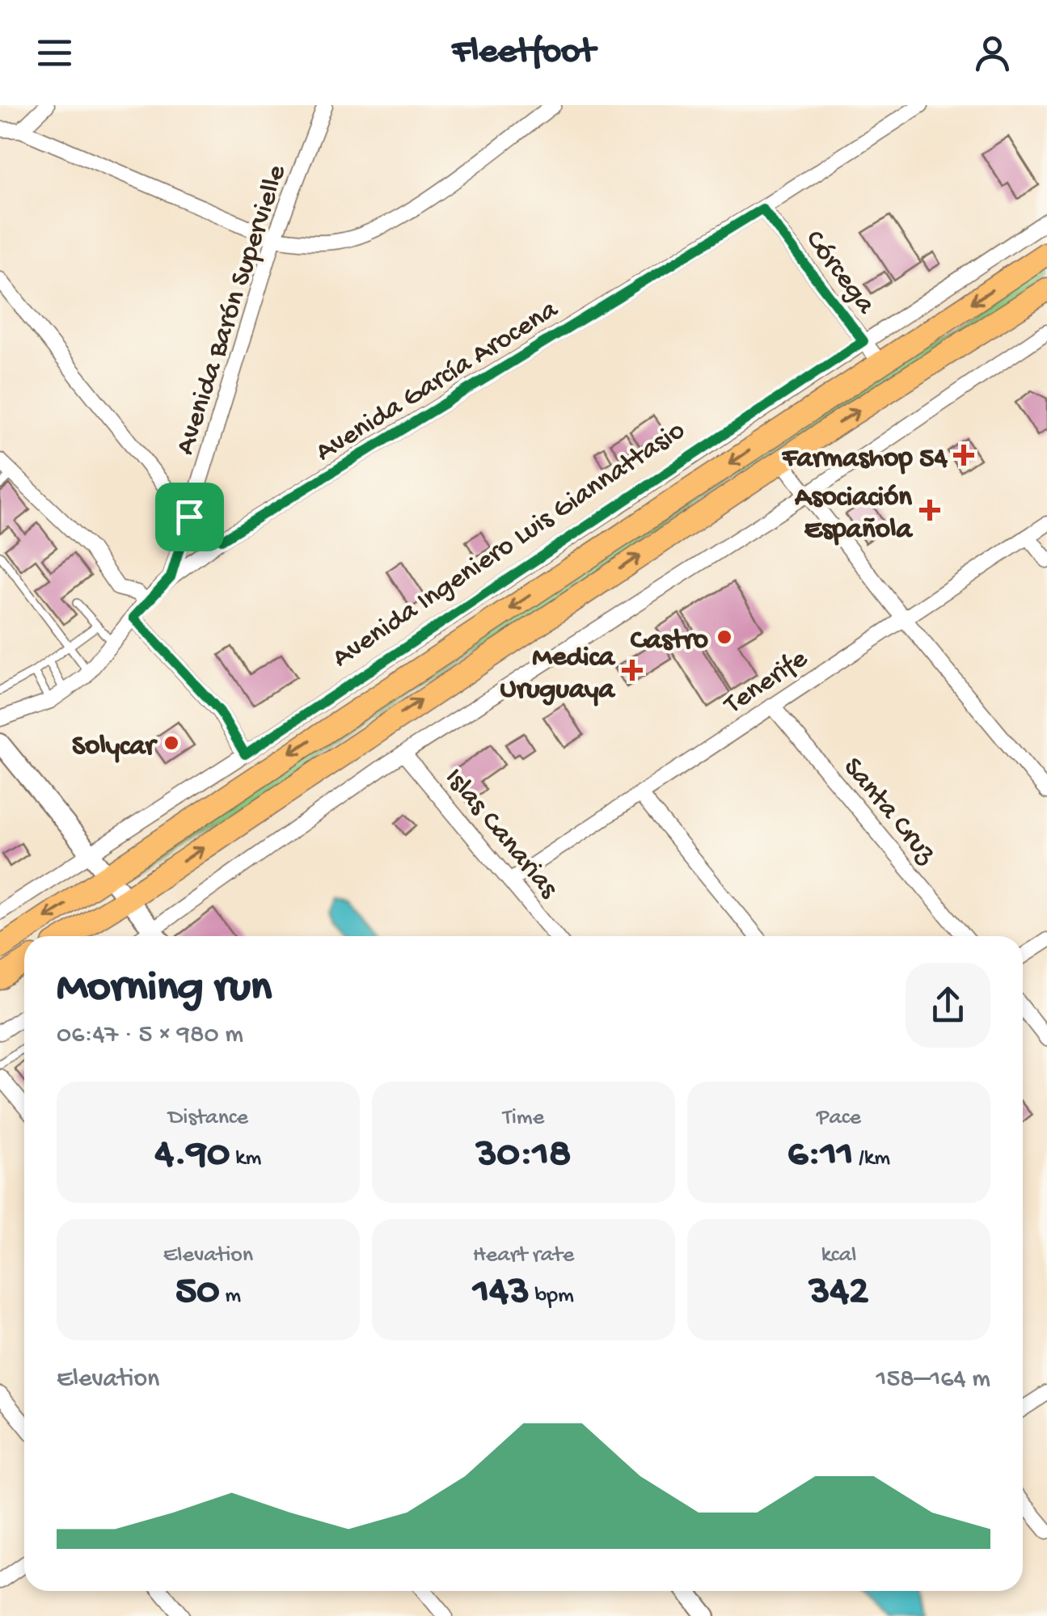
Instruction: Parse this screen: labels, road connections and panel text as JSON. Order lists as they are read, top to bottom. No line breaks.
{"streets":{"main road":["Avenida Ingeniero Luis Giannattasio"],"street":["Córcega","Avenida Barón Supervielle","Avenida García Arocena","Tenerife","Santa Cruz","Islas Canarias"]},"crossings":[["Córcega","Avenida García Arocena"],["Córcega","Avenida Ingeniero Luis Giannattasio"],["Avenida Barón Supervielle","Avenida García Arocena"],["Tenerife","Santa Cruz"],["Tenerife","Islas Canarias"]],"places":{"health":["Farmashop 54","Asociación Española","Medica Uruguaya"],"other":["Castro","Solycar"]},"page":{"header":"Fleetfoot","heading":["Morning run","06:47 · 5 × 980 m"],"stats":[["Distance","4.90 km"],["Time","30:18"],["Pace","6:11 /km"],["Elevation","50 m"],["Heart rate","143 bpm"],["kcal","342"]],"chart":["Elevation","158–164 m"]}}
